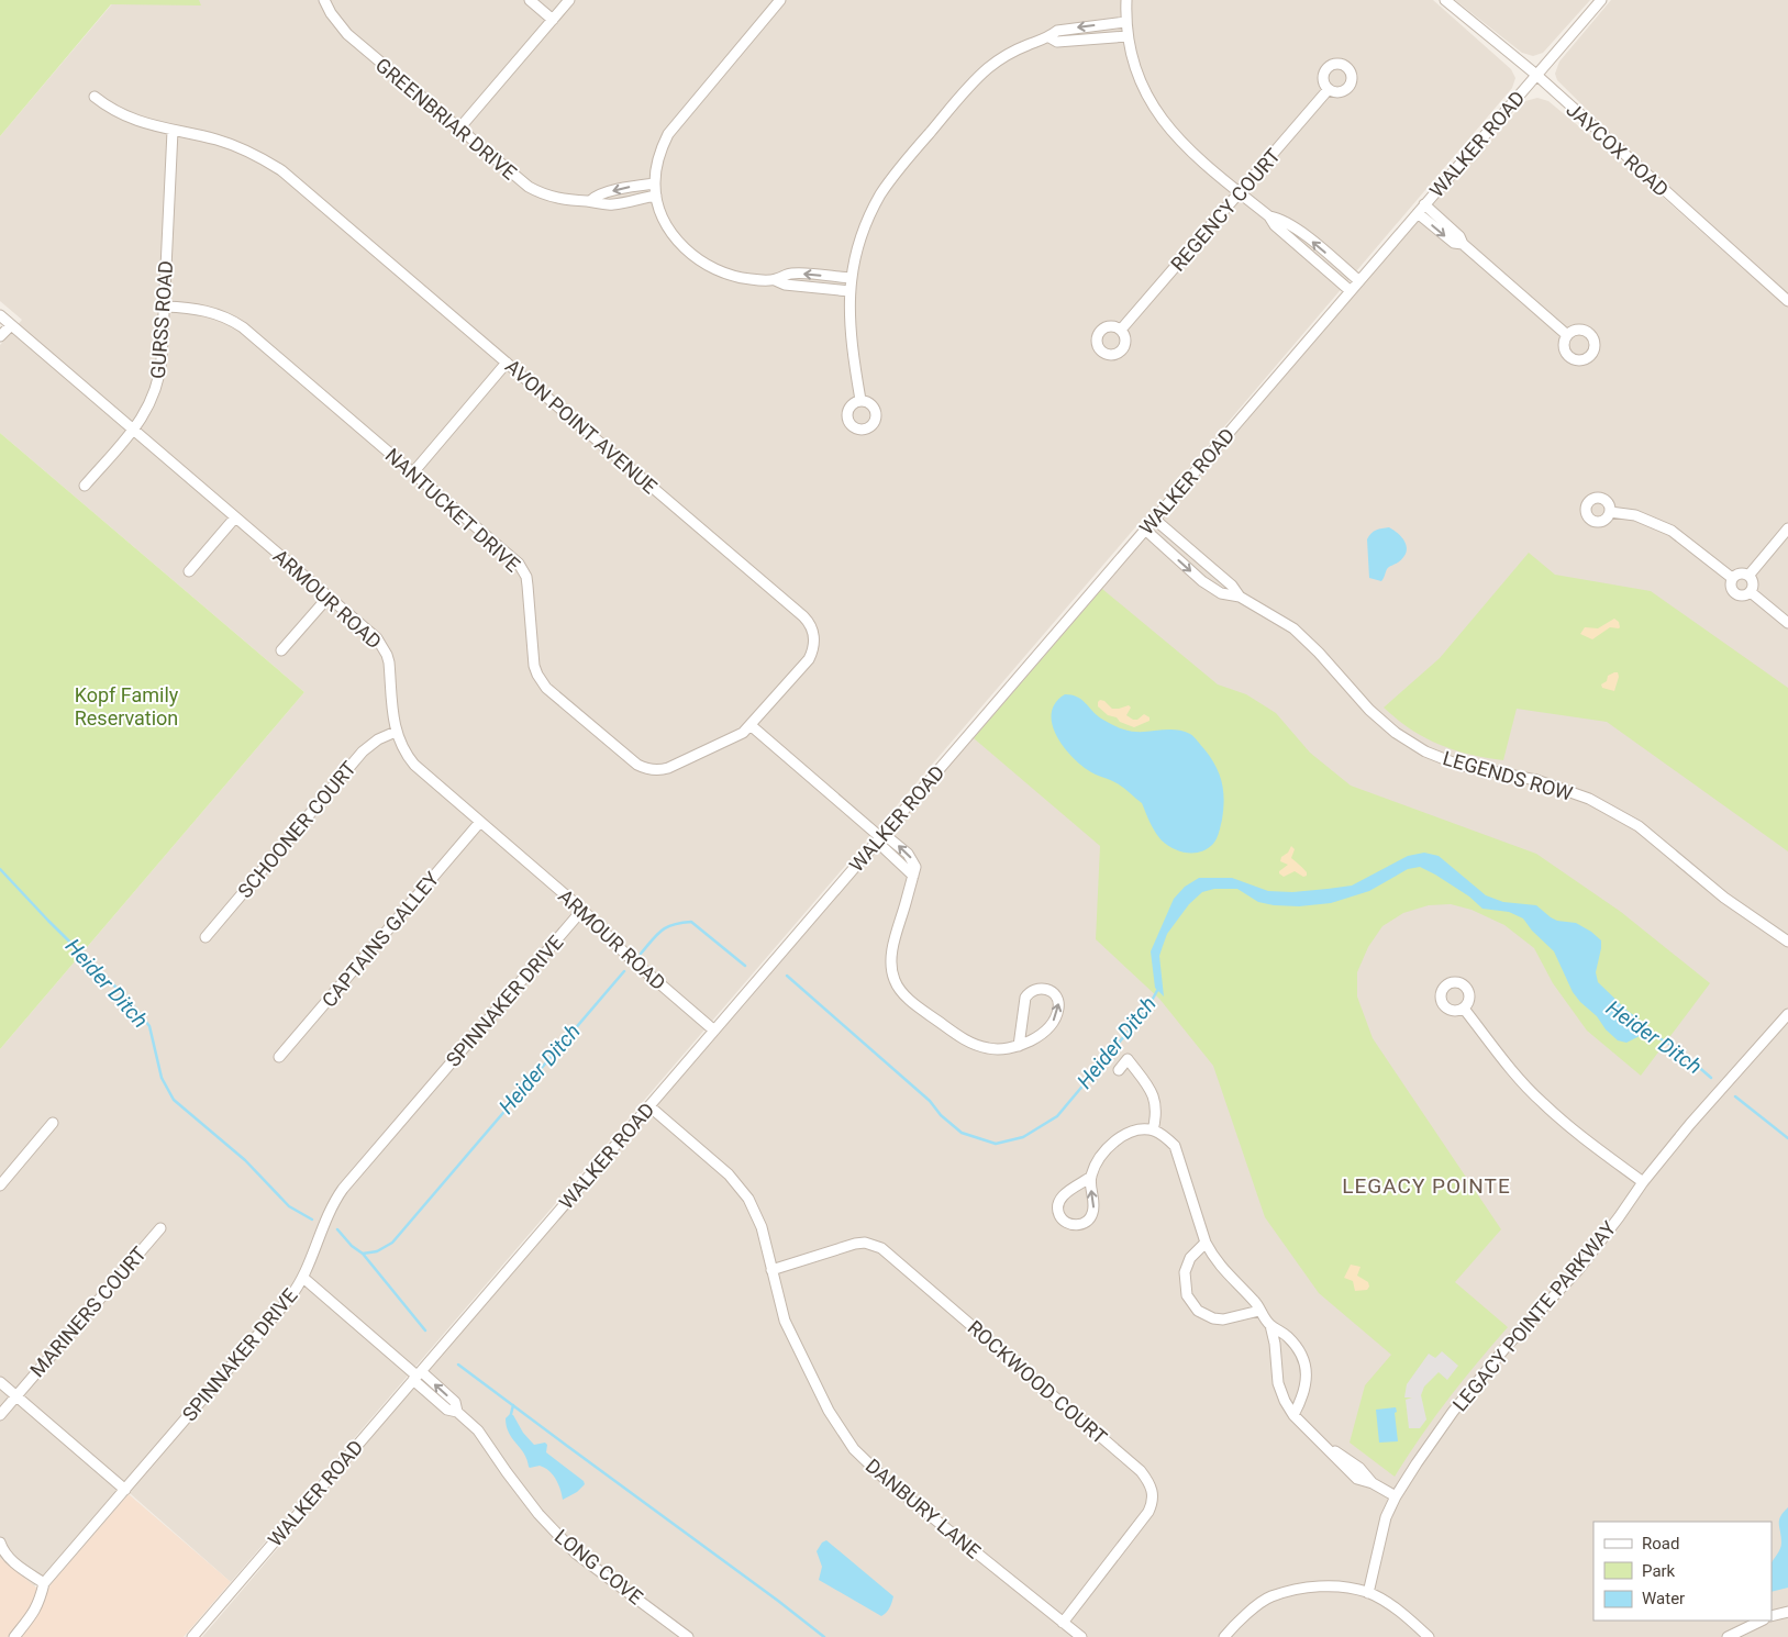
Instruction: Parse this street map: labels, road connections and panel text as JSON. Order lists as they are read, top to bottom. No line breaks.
{"streets":{"street":["GREENBRIAR DRIVE","WALKER ROAD","JAYCOX ROAD","REGENCY COURT","GURSS ROAD","AVON POINT AVENUE","NANTUCKET DRIVE","ARMOUR ROAD","LEGENDS ROW","SCHOONER COURT","CAPTAINS GALLEY","SPINNAKER DRIVE","MARINERS COURT","LEGACY POINTE PARKWAY","ROCKWOOD COURT","DANBURY LANE","LONG COVE"]},"crossings":[["WALKER ROAD","JAYCOX ROAD"],["WALKER ROAD","ARMOUR ROAD"],["WALKER ROAD","LEGENDS ROW"],["WALKER ROAD","DANBURY LANE"],["WALKER ROAD","LONG COVE"],["GURSS ROAD","AVON POINT AVENUE"],["GURSS ROAD","NANTUCKET DRIVE"],["GURSS ROAD","ARMOUR ROAD"],["AVON POINT AVENUE","NANTUCKET DRIVE"],["ARMOUR ROAD","SCHOONER COURT"],["ARMOUR ROAD","CAPTAINS GALLEY"],["ARMOUR ROAD","SPINNAKER DRIVE"],["SPINNAKER DRIVE","LONG COVE"],["ROCKWOOD COURT","DANBURY LANE"]],"districts":["LEGACY POINTE"],"water":["Heider Ditch"],"parks":["Kopf Family Reservation"],"legend":["Road","Park","Water"]}
